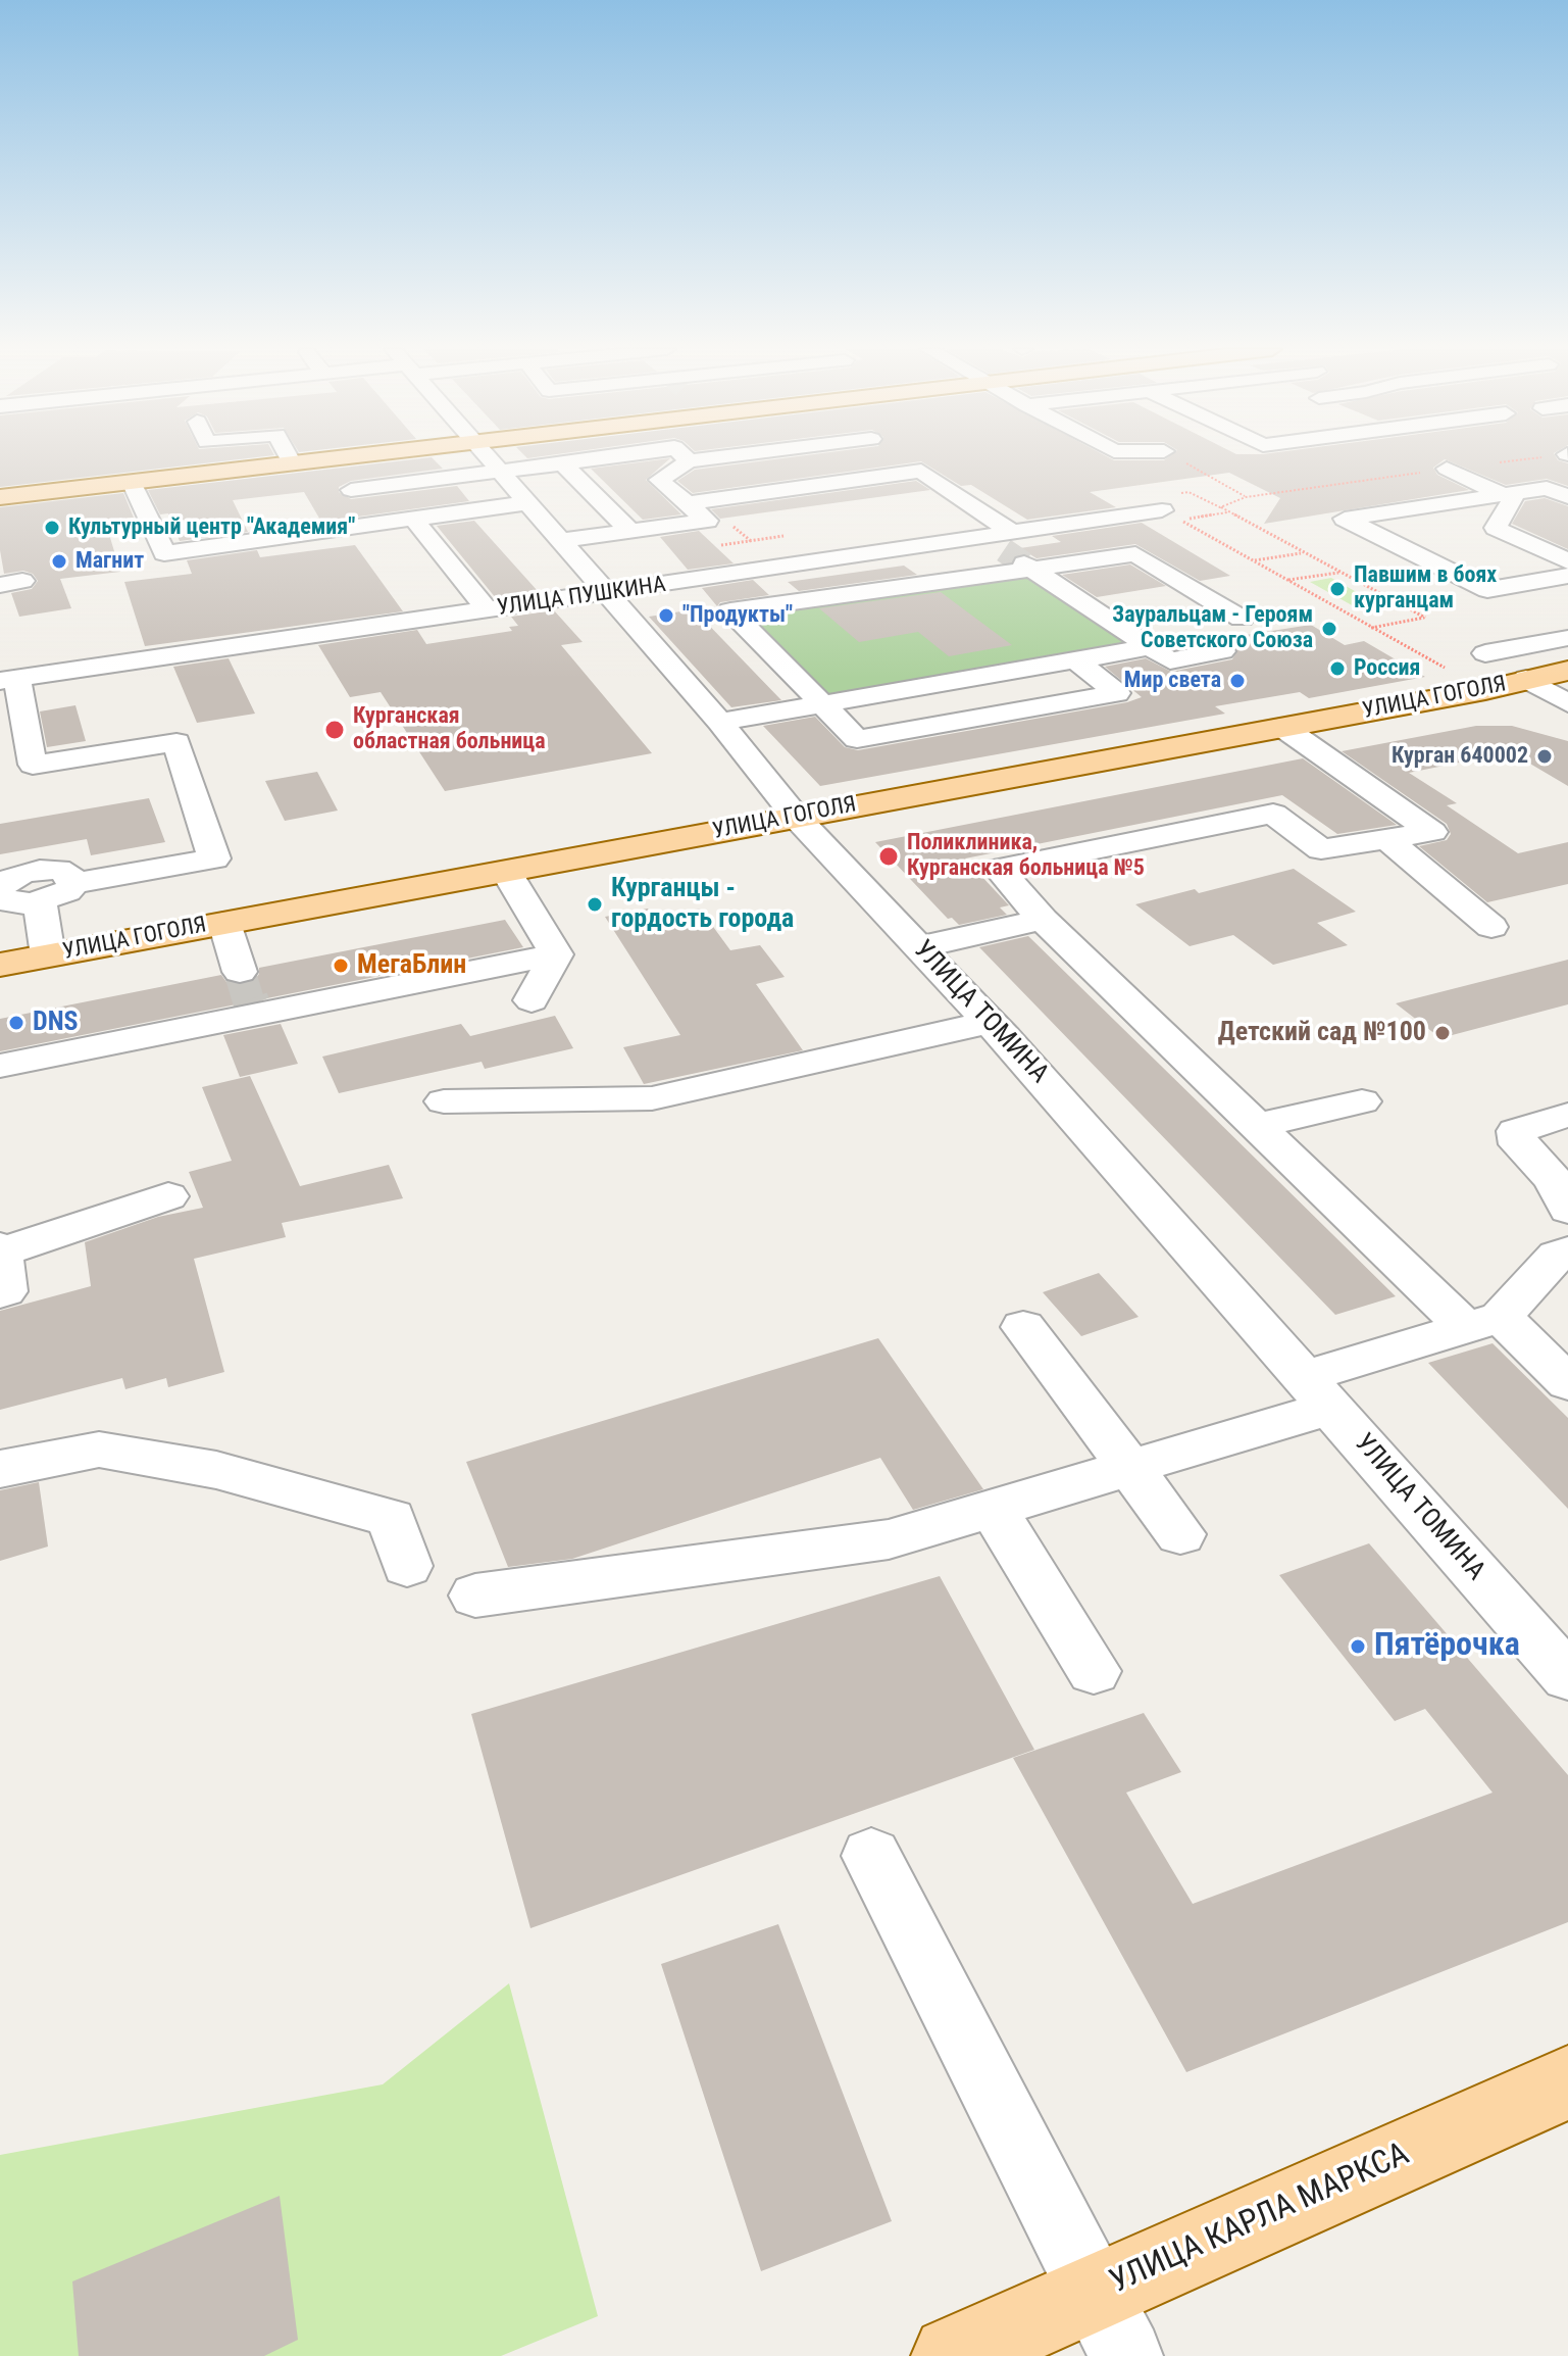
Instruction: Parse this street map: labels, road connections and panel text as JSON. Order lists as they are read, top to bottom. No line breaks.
{"streets":{"main road":["УЛИЦА ГОГОЛЯ","УЛИЦА КАРЛА МАРКСА"],"street":["УЛИЦА ПУШКИНА","УЛИЦА ТОМИНА"]},"crossings":[["УЛИЦА ПУШКИНА","УЛИЦА ТОМИНА"],["УЛИЦА ГОГОЛЯ","УЛИЦА ТОМИНА"]],"places":["Культурный центр \"Академия\"","Магнит","Павшим в боях курганцам","\"Продукты\"","Зауральцам - Героям Советского Союза","Россия","Мир света","Курганская областная больница","Курган 640002","Поликлиника, Курганская больница №5","Курганцы - гордость города","МегаБлин","DNS","Детский сад №100","Пятёрочка"]}
